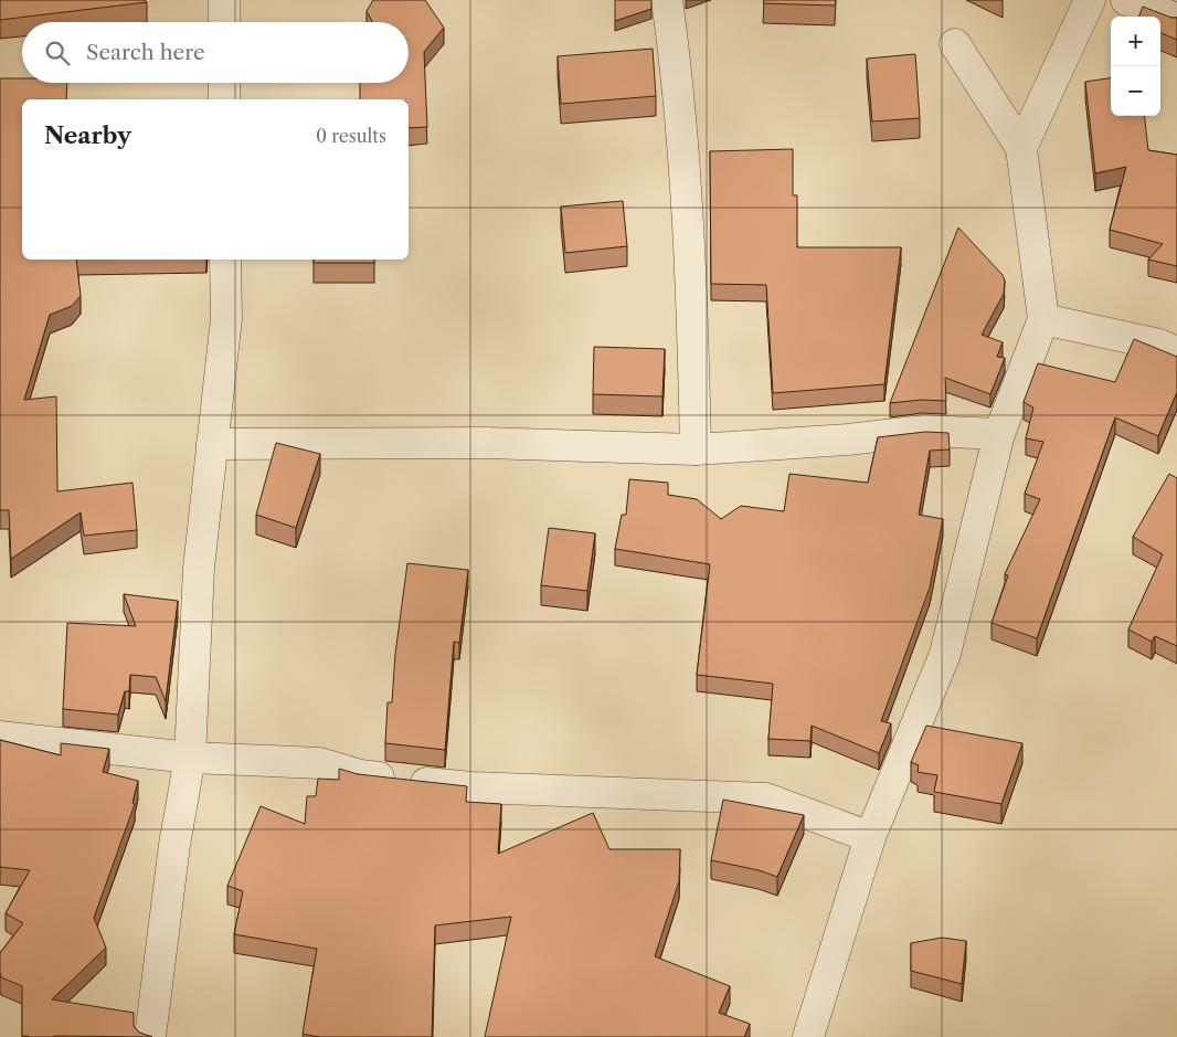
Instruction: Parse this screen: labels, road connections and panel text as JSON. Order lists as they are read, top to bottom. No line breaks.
{"page":{"map_buttons":["+","−"],"search":"Search here","heading":["Nearby","0 results"]}}
